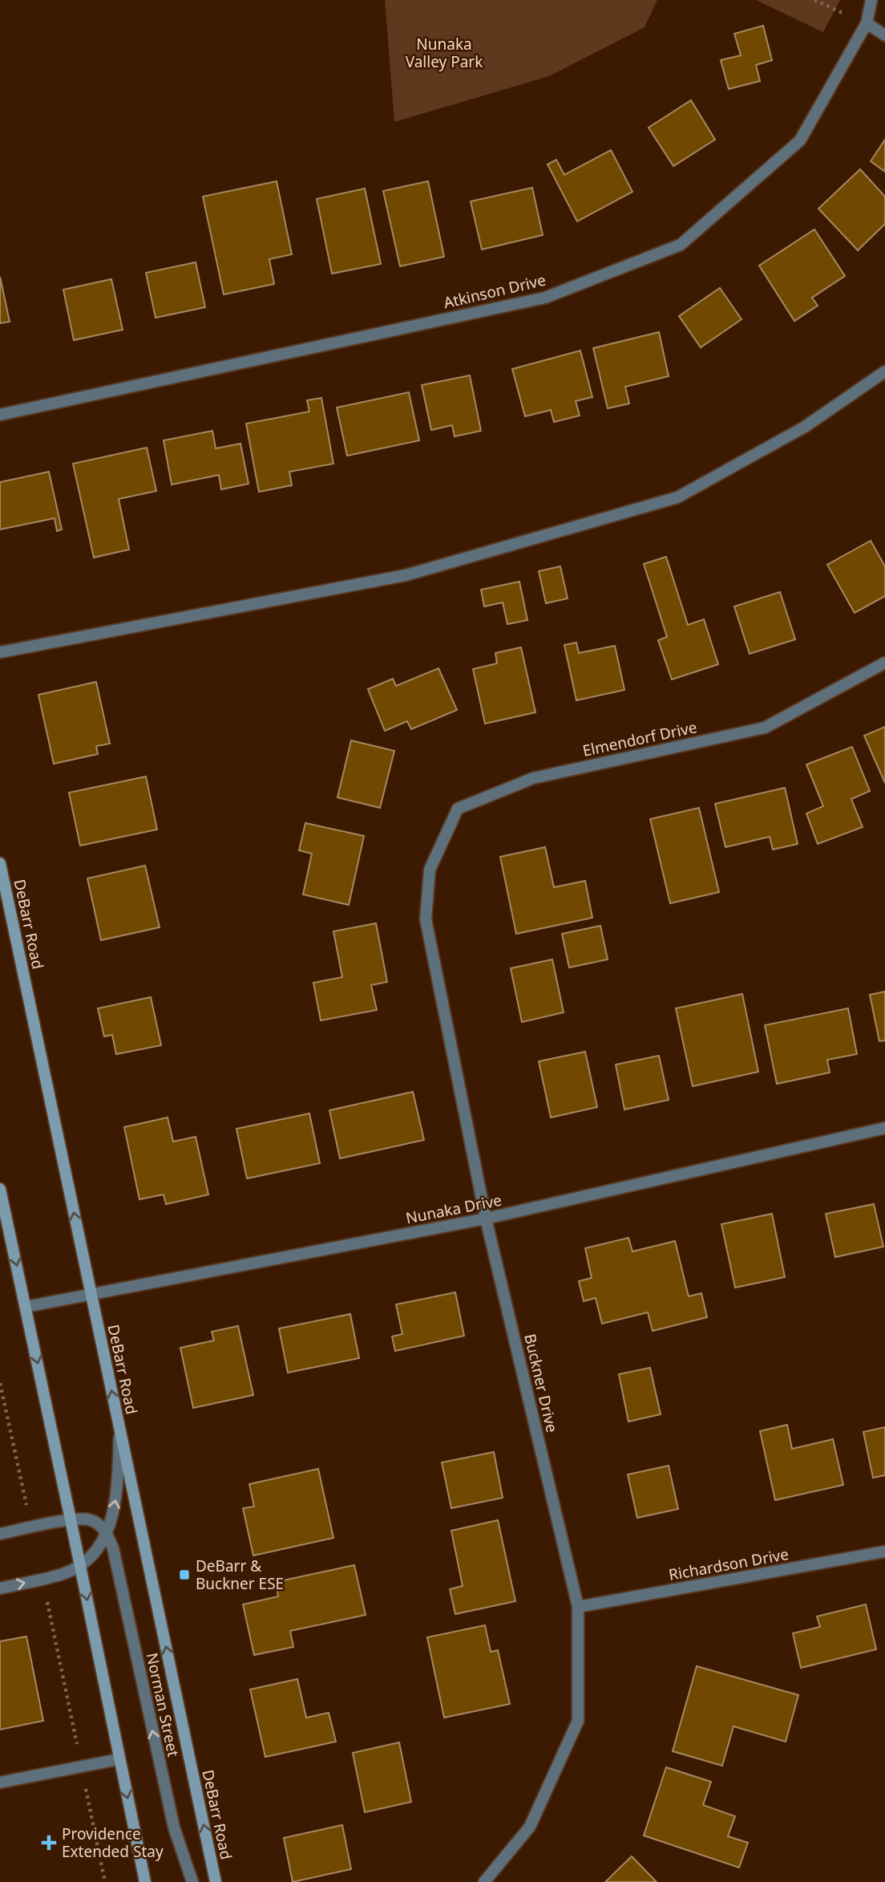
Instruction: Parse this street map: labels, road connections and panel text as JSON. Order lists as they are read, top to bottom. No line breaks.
{"streets":{"main road":["DeBarr Road"],"street":["Atkinson Drive","Elmendorf Drive","Nunaka Drive","Buckner Drive","Richardson Drive","Norman Street"]},"crossings":[["Elmendorf Drive","Buckner Drive"],["DeBarr Road","Nunaka Drive"],["Nunaka Drive","Buckner Drive"],["Buckner Drive","Richardson Drive"]],"one_way":["Norman Street"],"parks":["Nunaka Valley Park"],"places":{"transit":["DeBarr & Buckner ESE"],"health":["Providence Extended Stay"]}}
